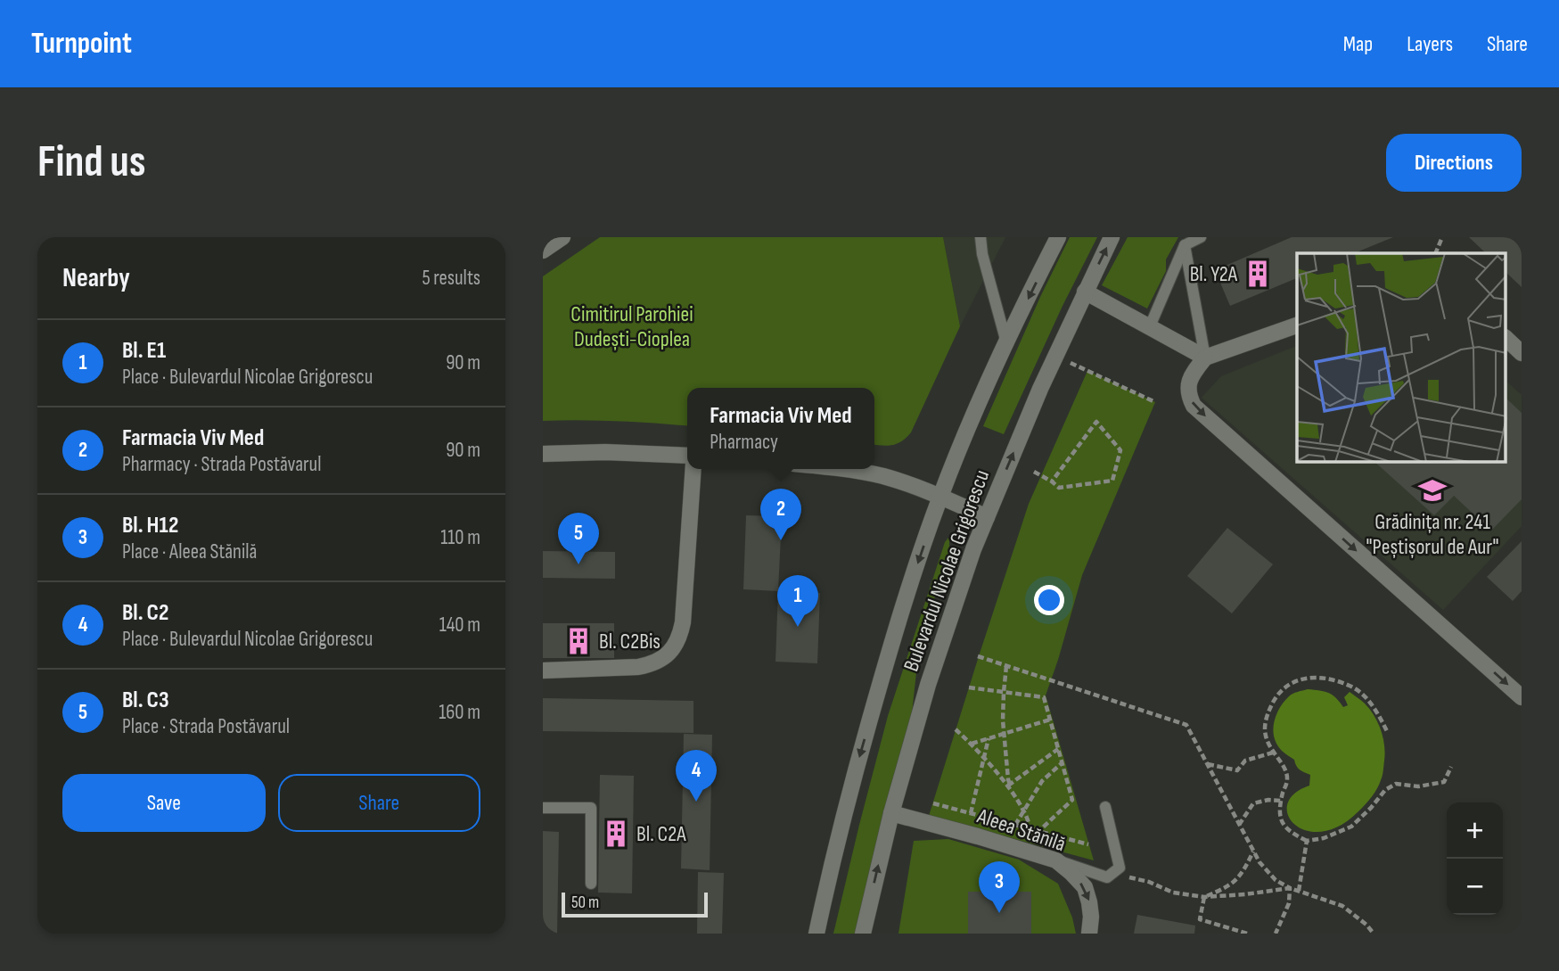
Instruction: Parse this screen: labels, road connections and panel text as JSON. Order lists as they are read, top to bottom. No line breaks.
{"streets":{"street":["Bulevardul Nicolae Grigorescu","Aleea Stănilă"]},"crossings":[["Bulevardul Nicolae Grigorescu","Aleea Stănilă"]],"parks":["Cimitirul Parohiei Dudești-Cioplea"],"places":{"building":["Bl. Y2A","Bl. C2Bis","Bl. C2A"],"school or university":["Grădinița nr. 241 \"Peștișorul de Aur\""]},"scale_bar":"50 m","page":{"header":"Turnpoint","nav":["Map","Layers","Share"],"buttons":["Directions",["Save","Share"]],"title":"Find us","heading":["Nearby","5 results"],"list":[{"mark":"1","name":"Bl. E1","note":"Place · Bulevardul Nicolae Grigorescu","value":"90 m"},{"mark":"2","name":"Farmacia Viv Med","note":"Pharmacy · Strada Postăvarul","value":"90 m"},{"mark":"3","name":"Bl. H12","note":"Place · Aleea Stănilă","value":"110 m"},{"mark":"4","name":"Bl. C2","note":"Place · Bulevardul Nicolae Grigorescu","value":"140 m"},{"mark":"5","name":"Bl. C3","note":"Place · Strada Postăvarul","value":"160 m"}],"popup":["Farmacia Viv Med","Pharmacy"],"pins":["2","5","1","4","3"],"map_buttons":["+","−"],"scale":"50 m"}}
